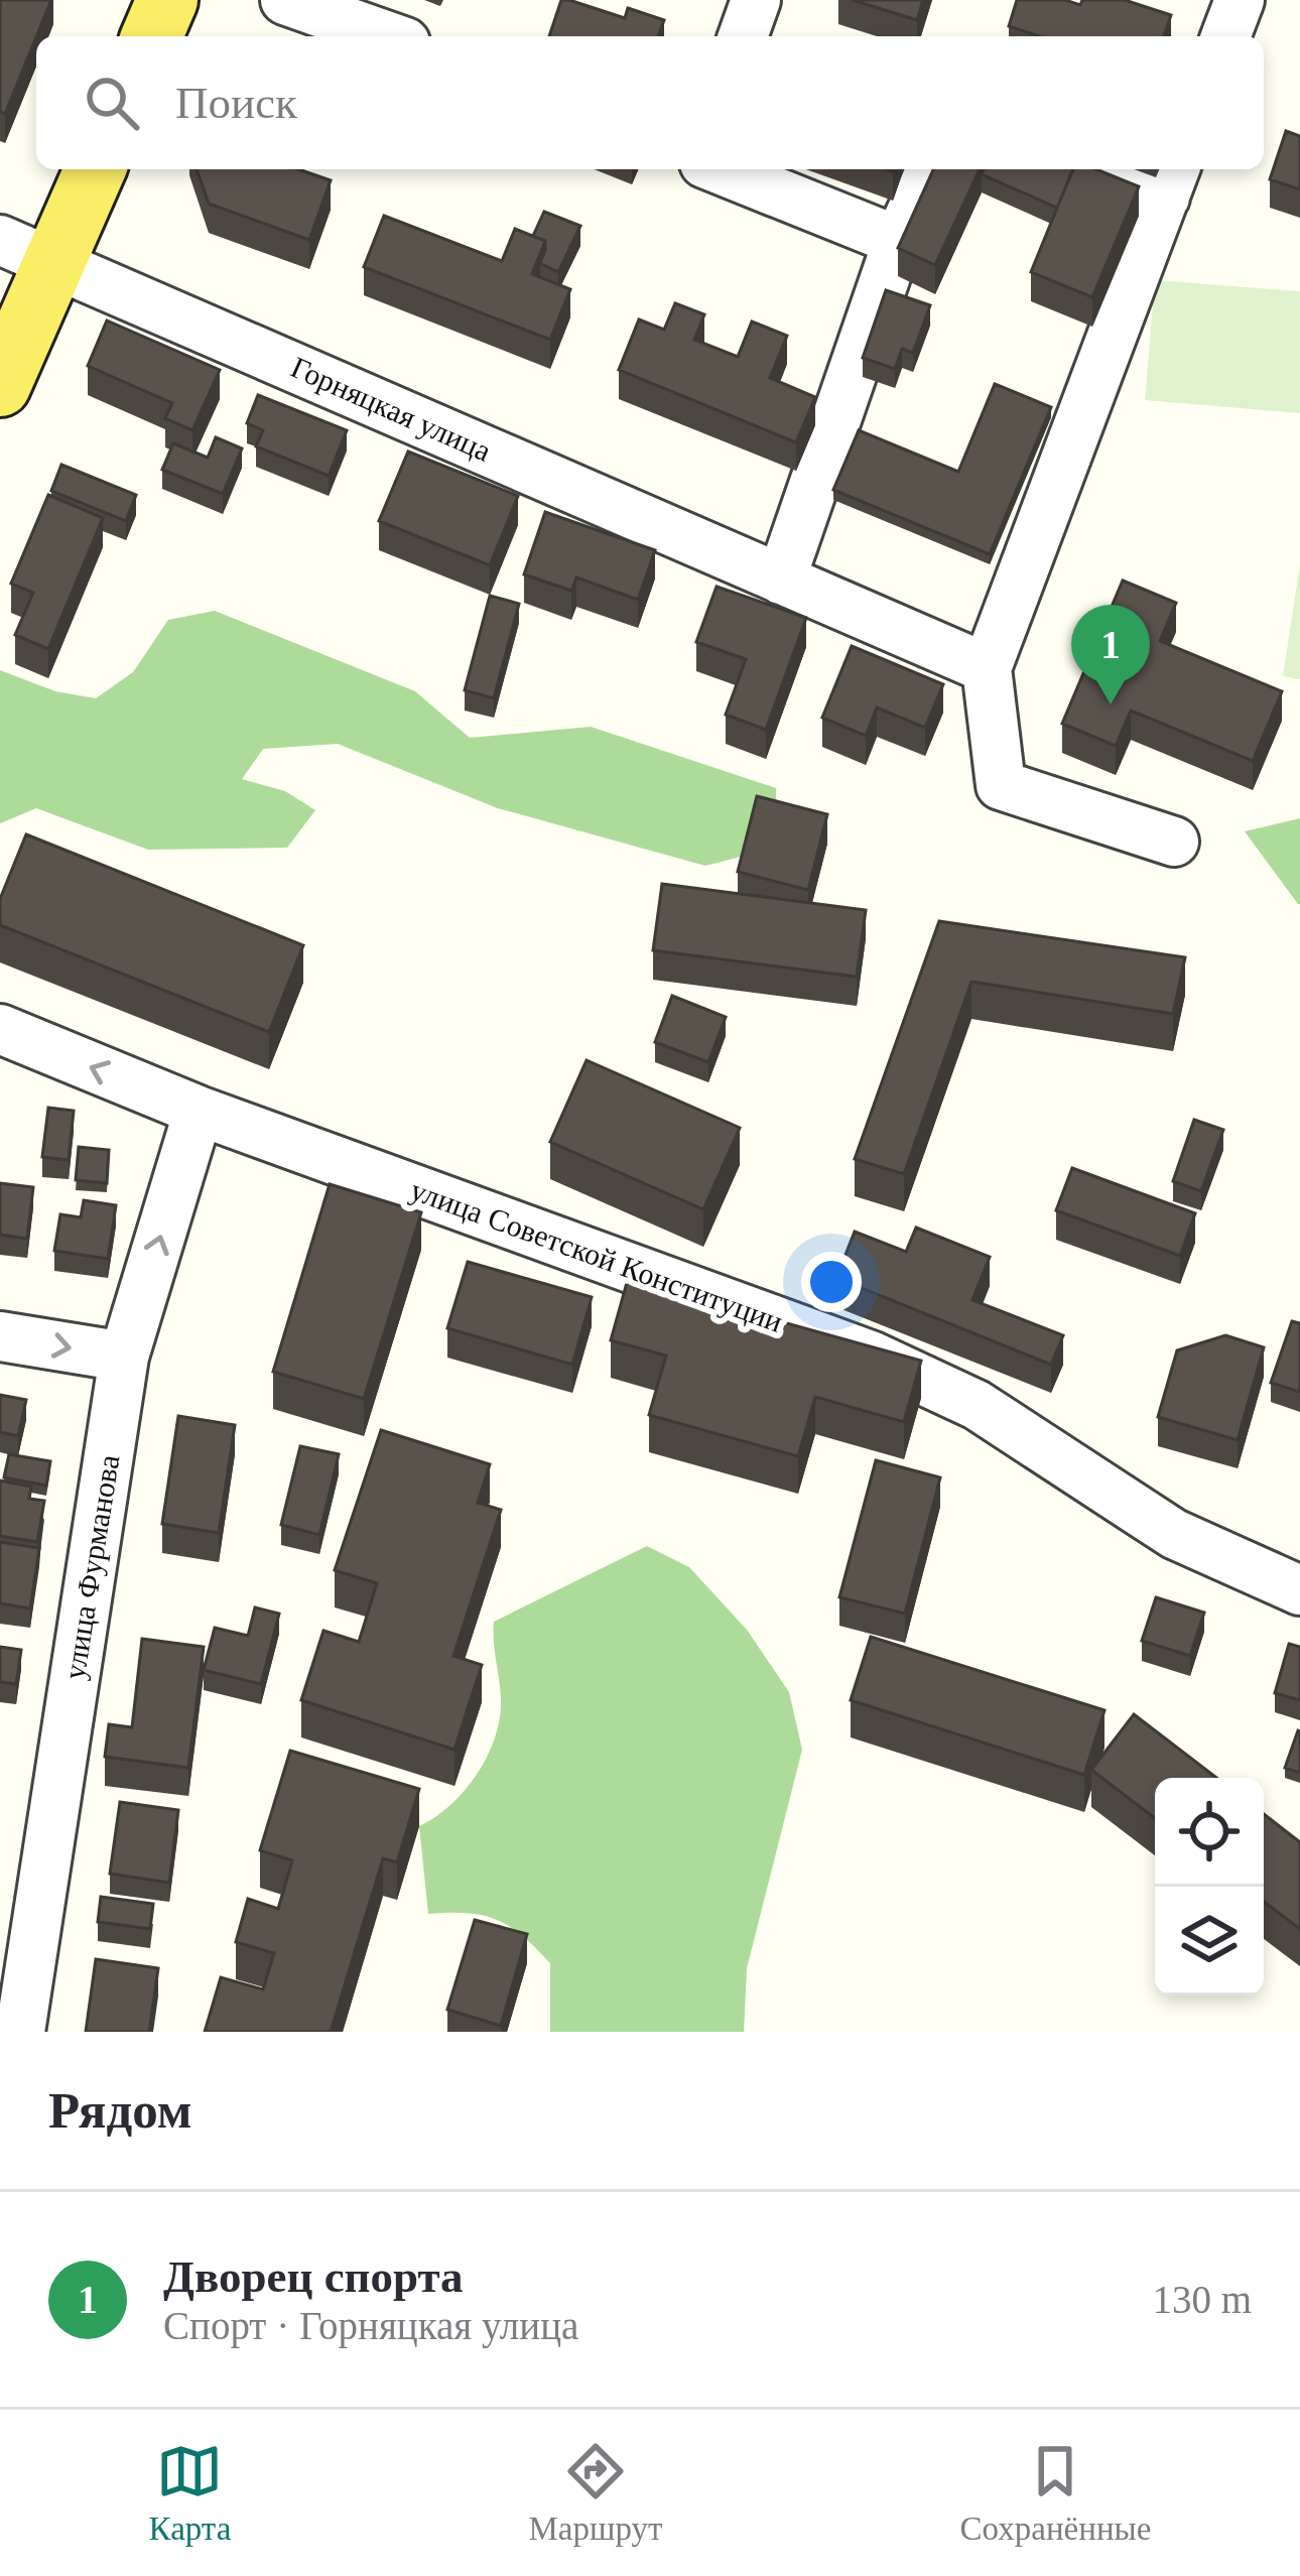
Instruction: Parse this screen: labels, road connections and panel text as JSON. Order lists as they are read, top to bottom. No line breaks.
{"streets":{"street":["Горняцкая улица","улица Советской Конституции","улица Фурманова"]},"crossings":[["улица Советской Конституции","улица Фурманова"]],"page":{"search":"Поиск","pins":"1","heading":"Рядом","list":[{"mark":"1","name":"Дворец спорта","note":"Спорт · Горняцкая улица","value":"130 m"}],"nav":["Карта","Маршрут","Сохранённые"]}}
